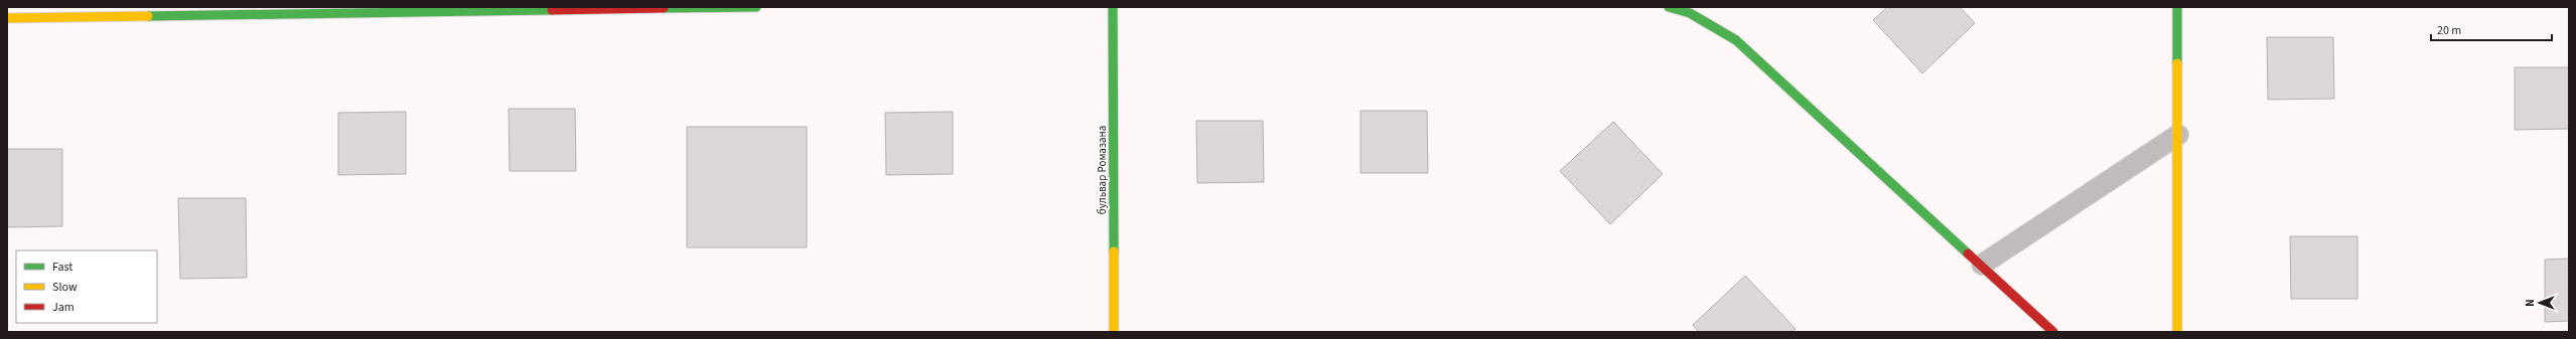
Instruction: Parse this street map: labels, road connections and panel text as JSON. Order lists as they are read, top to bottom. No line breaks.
{"streets":{"street":["бульвар Ромазана"]},"legend":["Fast","Slow","Jam"],"scale_bar":"20 m","north":"left"}
